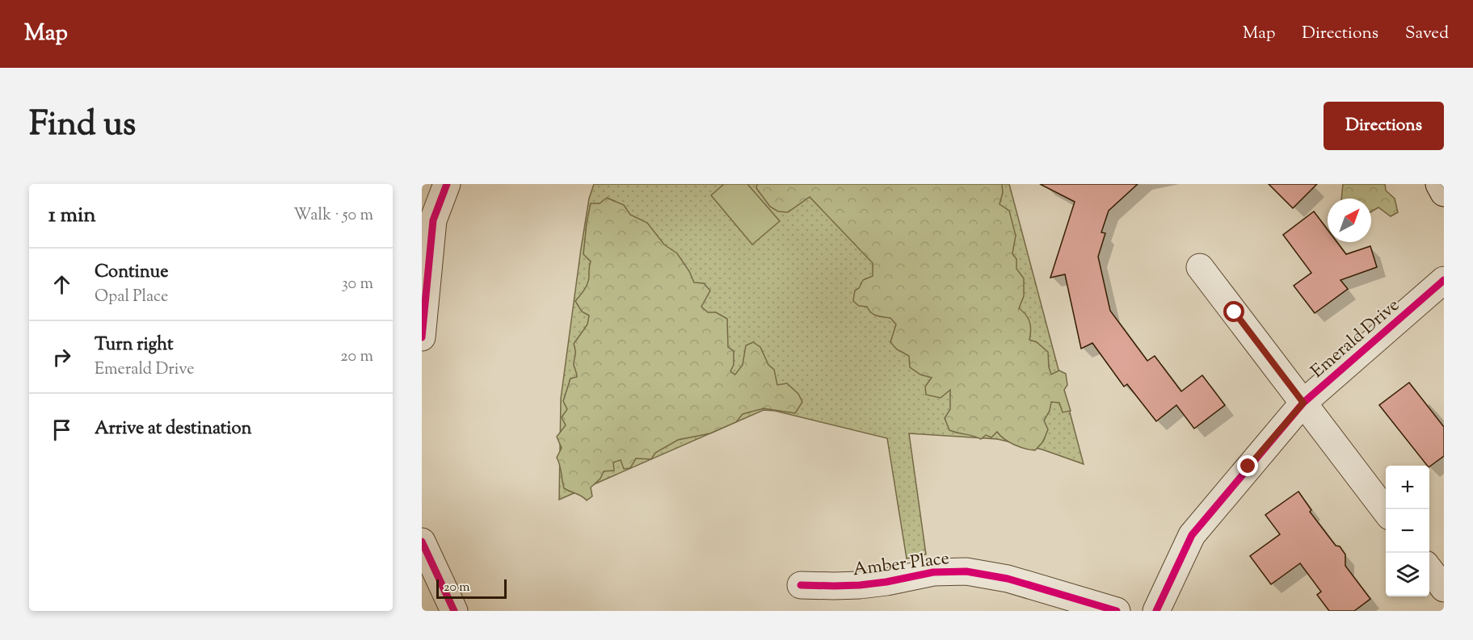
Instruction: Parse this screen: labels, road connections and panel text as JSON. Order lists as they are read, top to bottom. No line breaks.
{"streets":{"street":["Emerald Drive","Amber Place"]},"scale_bar":"20 m","north":"top right","page":{"header":"Map","nav":["Map","Directions","Saved"],"title":"Find us","buttons":"Directions","heading":["1 min","Walk · 50 m"],"list":[["Continue","Opal Place","30 m"],["Turn right","Emerald Drive","20 m"],"Arrive at destination"],"map_buttons":["+","−"],"scale":"20 m"}}
